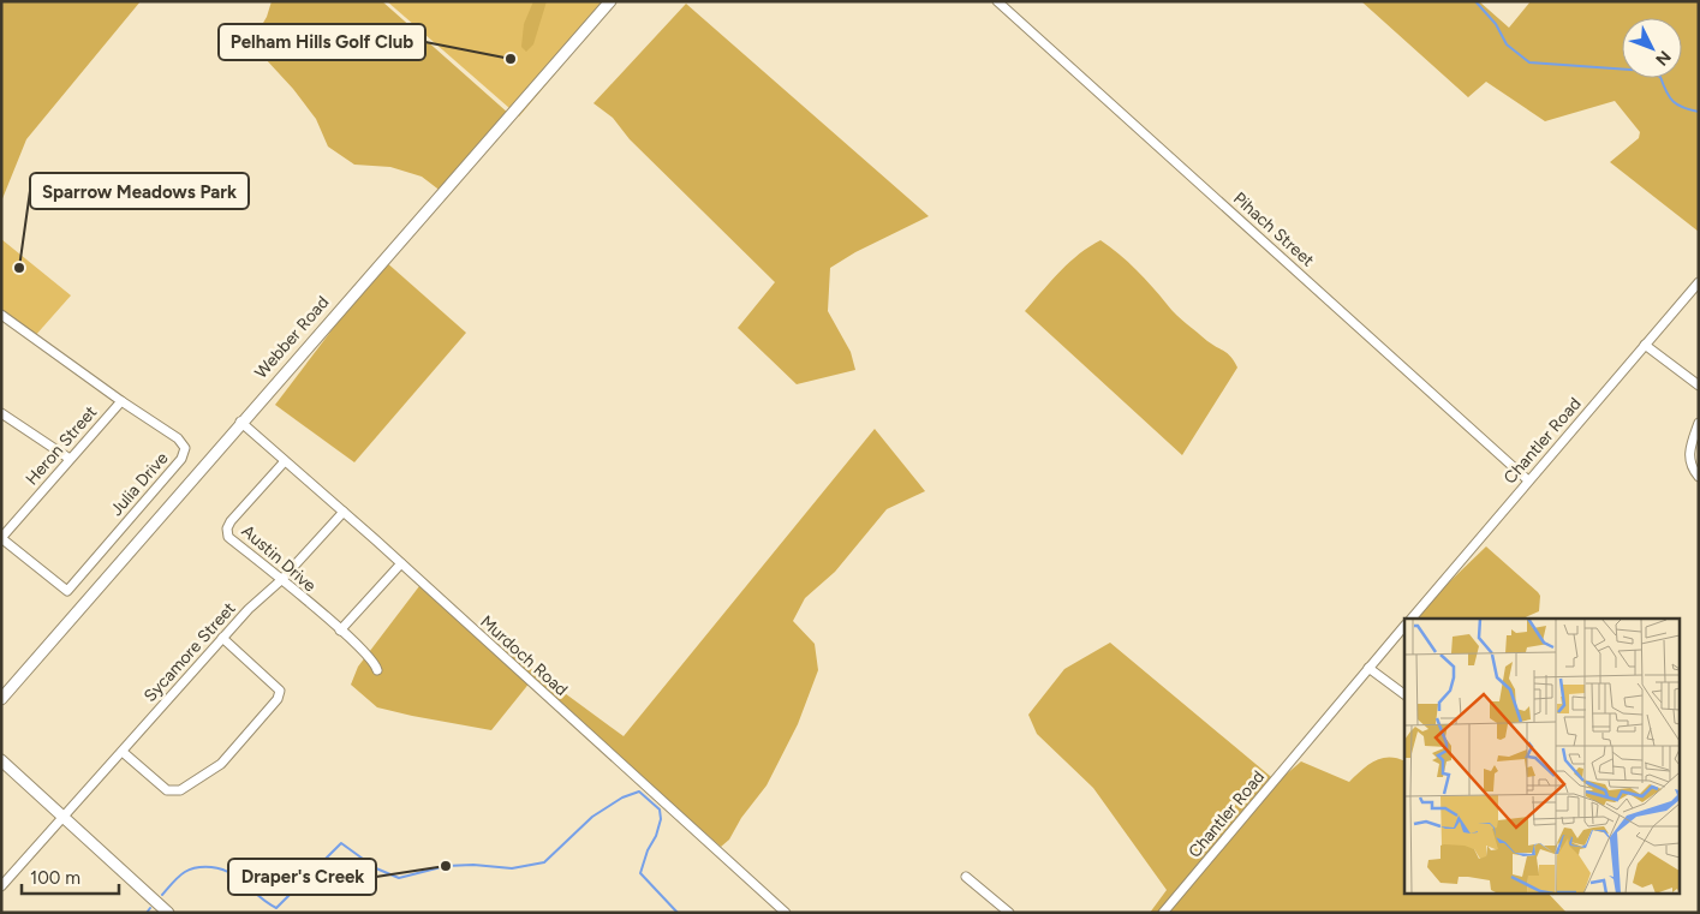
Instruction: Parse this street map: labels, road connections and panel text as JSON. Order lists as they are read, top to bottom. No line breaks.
{"streets":{"main road":["Webber Road"],"street":["Pihach Street","Chantler Road","Heron Street","Julia Drive","Austin Drive","Sycamore Street","Murdoch Road"]},"crossings":[["Pihach Street","Chantler Road"],["Webber Road","Murdoch Road"],["Heron Street","Julia Drive"],["Austin Drive","Sycamore Street"],["Austin Drive","Murdoch Road"],["Sycamore Street","Murdoch Road"]],"places":["Pelham Hills Golf Club","Sparrow Meadows Park","Draper's Creek"],"scale_bar":"100 m","north":"bottom right"}
